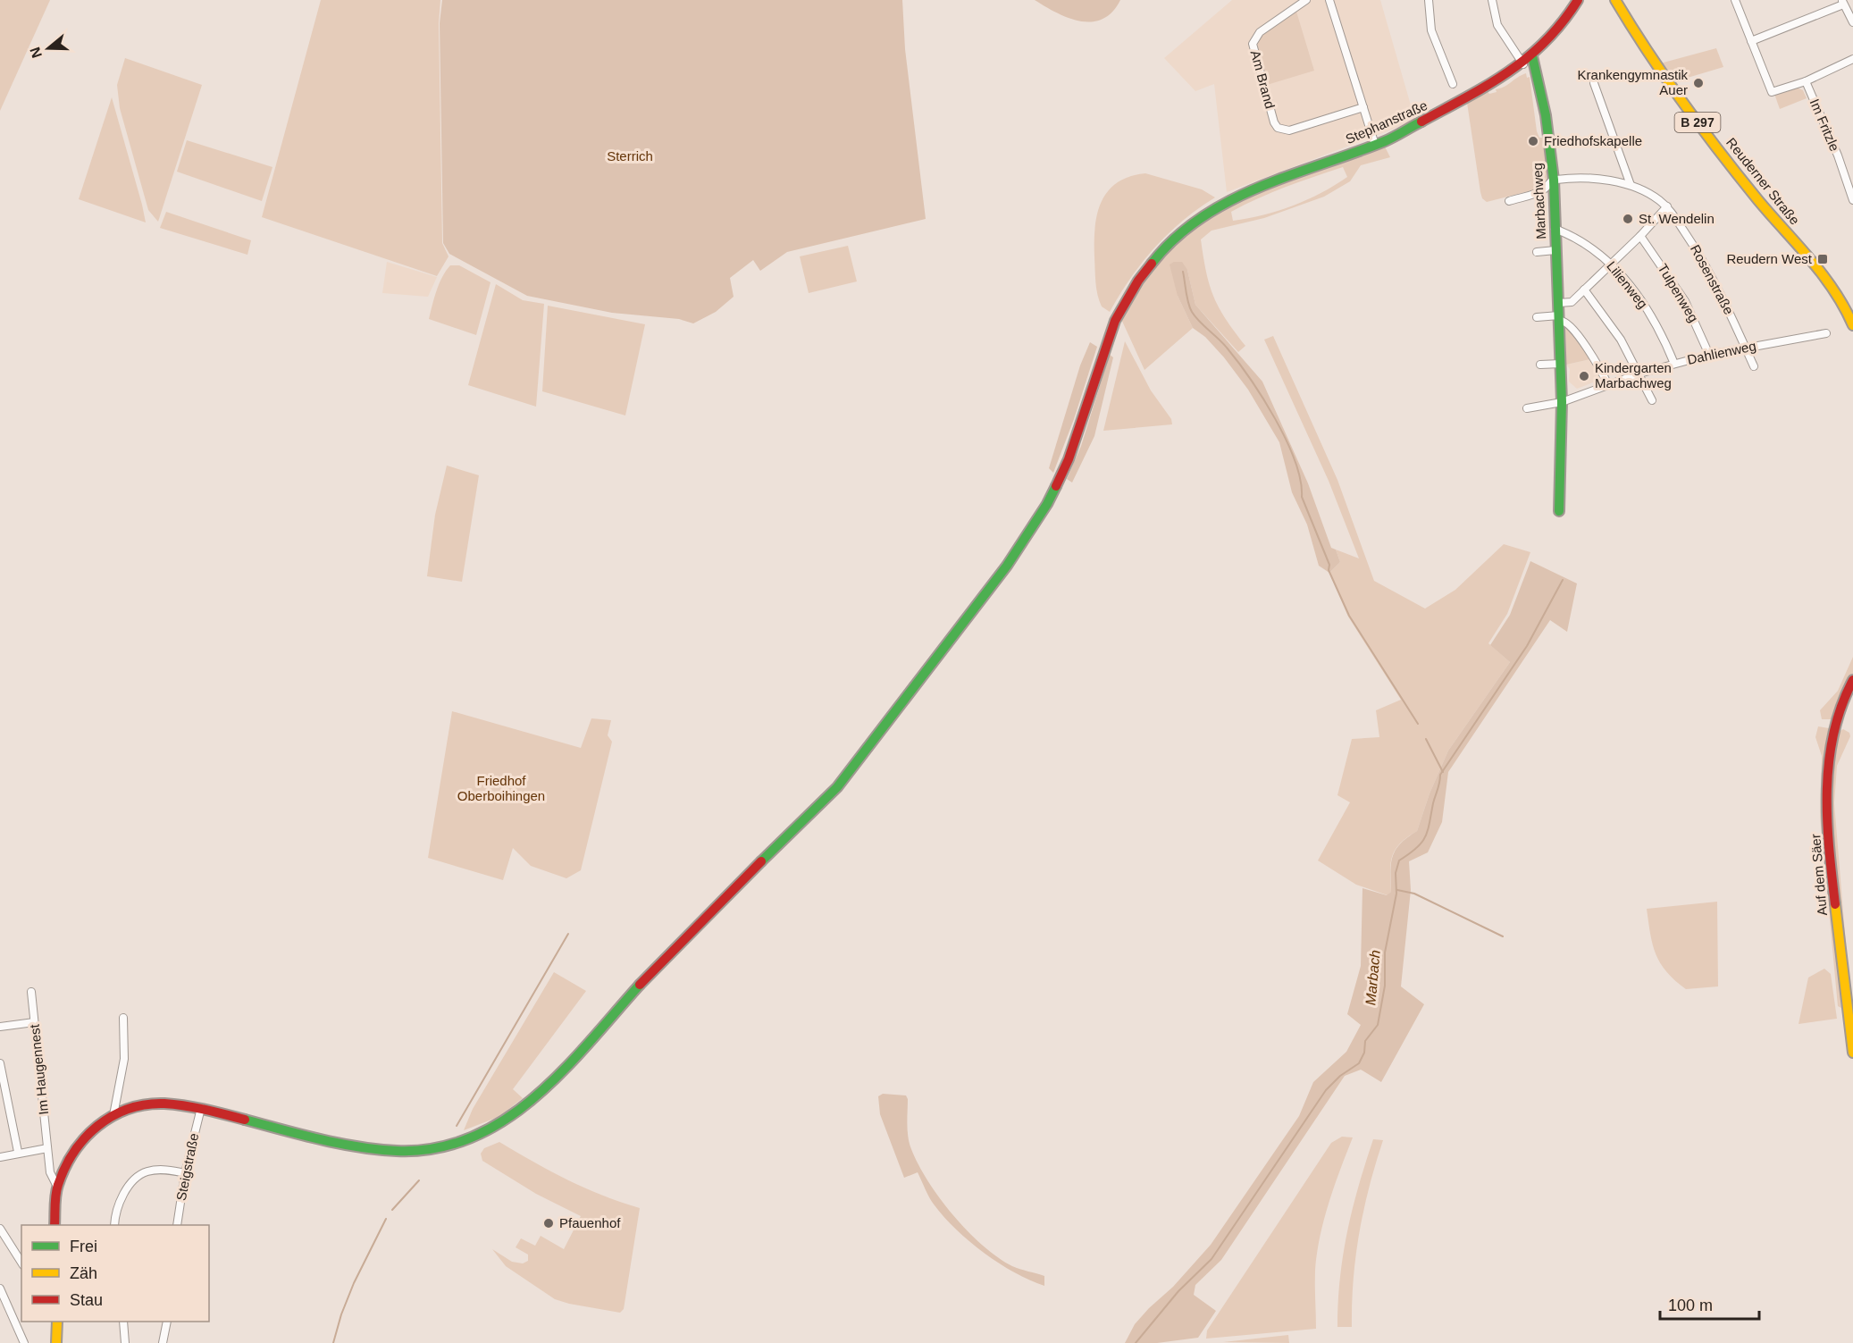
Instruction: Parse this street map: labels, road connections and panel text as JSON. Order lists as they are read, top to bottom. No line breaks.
{"streets":{"street":["Am Brand","Stephanstraße","B 297","Im Fritzle","Reuderner Straße","Marbachweg","Rosenstraße","Lilienweg","Tulpenweg","Dahlienweg","Auf dem Säer","Im Haugennest","Steigstraße"]},"crossings":[["Stephanstraße","Marbachweg"],["Stephanstraße","Steigstraße"],["Marbachweg","Rosenstraße"],["Marbachweg","Lilienweg"],["Marbachweg","Dahlienweg"],["Rosenstraße","Dahlienweg"],["Lilienweg","Dahlienweg"],["Tulpenweg","Dahlienweg"]],"water":["Marbach"],"parks":["Sterrich","Friedhof Oberboihingen"],"places":{"other":["Krankengymnastik Auer","Friedhofskapelle","St. Wendelin","Kindergarten Marbachweg","Pfauenhof"],"transit":["Reudern West"]},"legend":["Frei","Zäh","Stau"],"scale_bar":"100 m","north":"left"}
